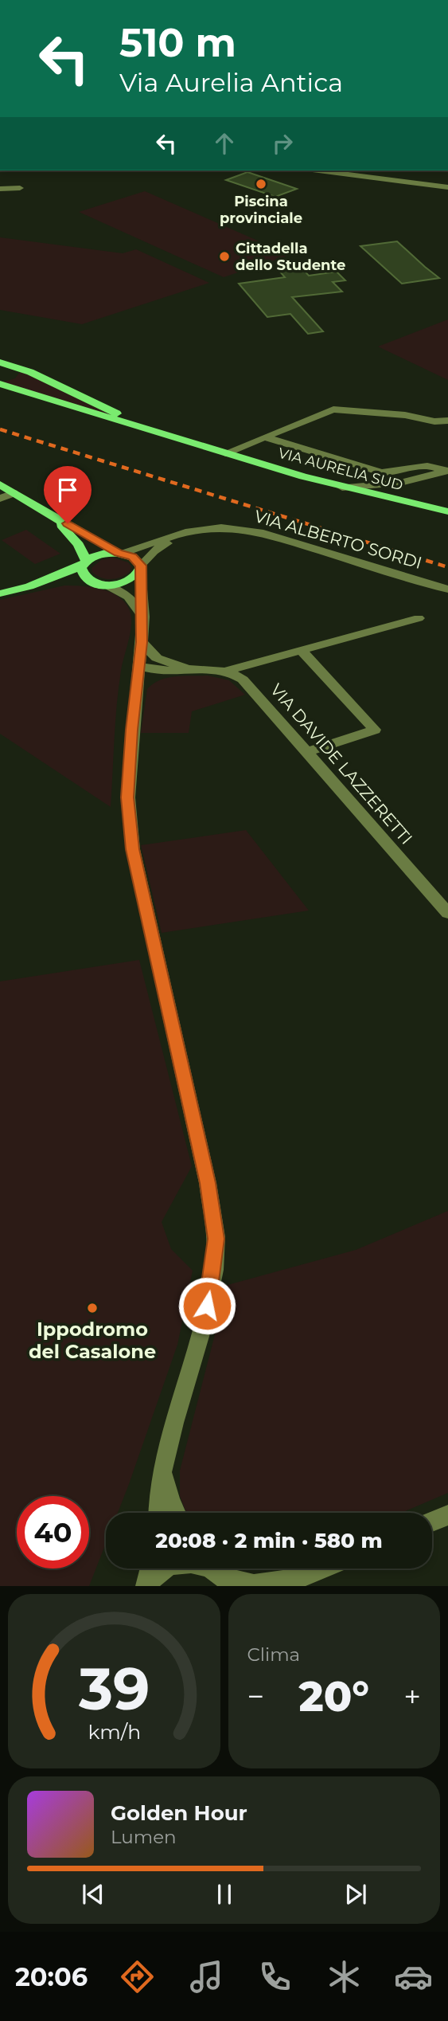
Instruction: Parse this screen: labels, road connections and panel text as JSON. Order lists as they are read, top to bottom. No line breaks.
{"streets":{"main road":["VIA AURELIA SUD"],"street":["VIA ALBERTO SORDI","VIA DAVIDE LAZZERETTI"]},"places":["Piscina provinciale","Cittadella dello Studente","Ippodromo del Casalone"],"page":{"turn":["510 m","Via Aurelia Antica"],"limit":"40","trip":"20:08 · 2 min · 580 m","tile":"Clima","heat":["−","20°","+"],"song":["Golden Hour","Lumen"],"tabs":"20:06","gauge":["39","km/h"]}}
